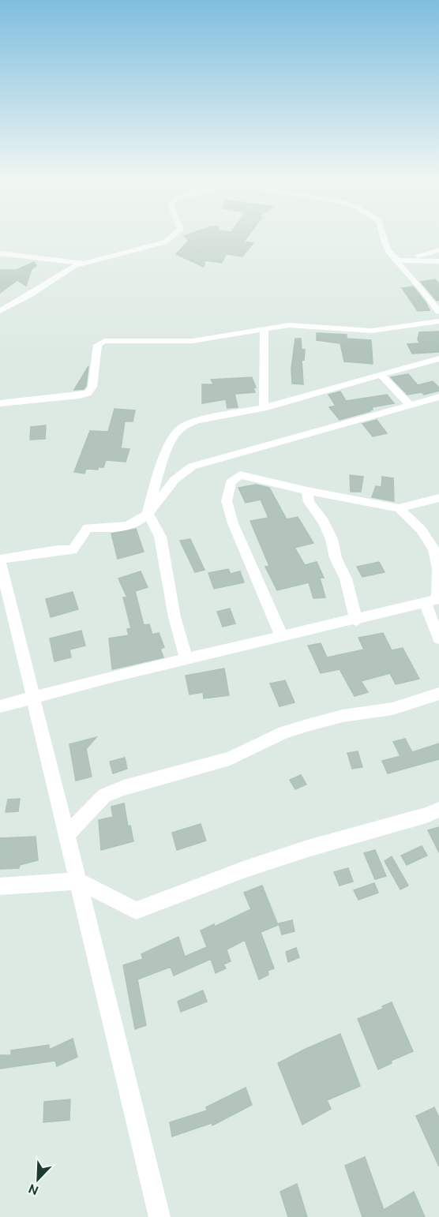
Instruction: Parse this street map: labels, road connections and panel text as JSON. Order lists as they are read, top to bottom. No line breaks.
{"north":"bottom left"}
